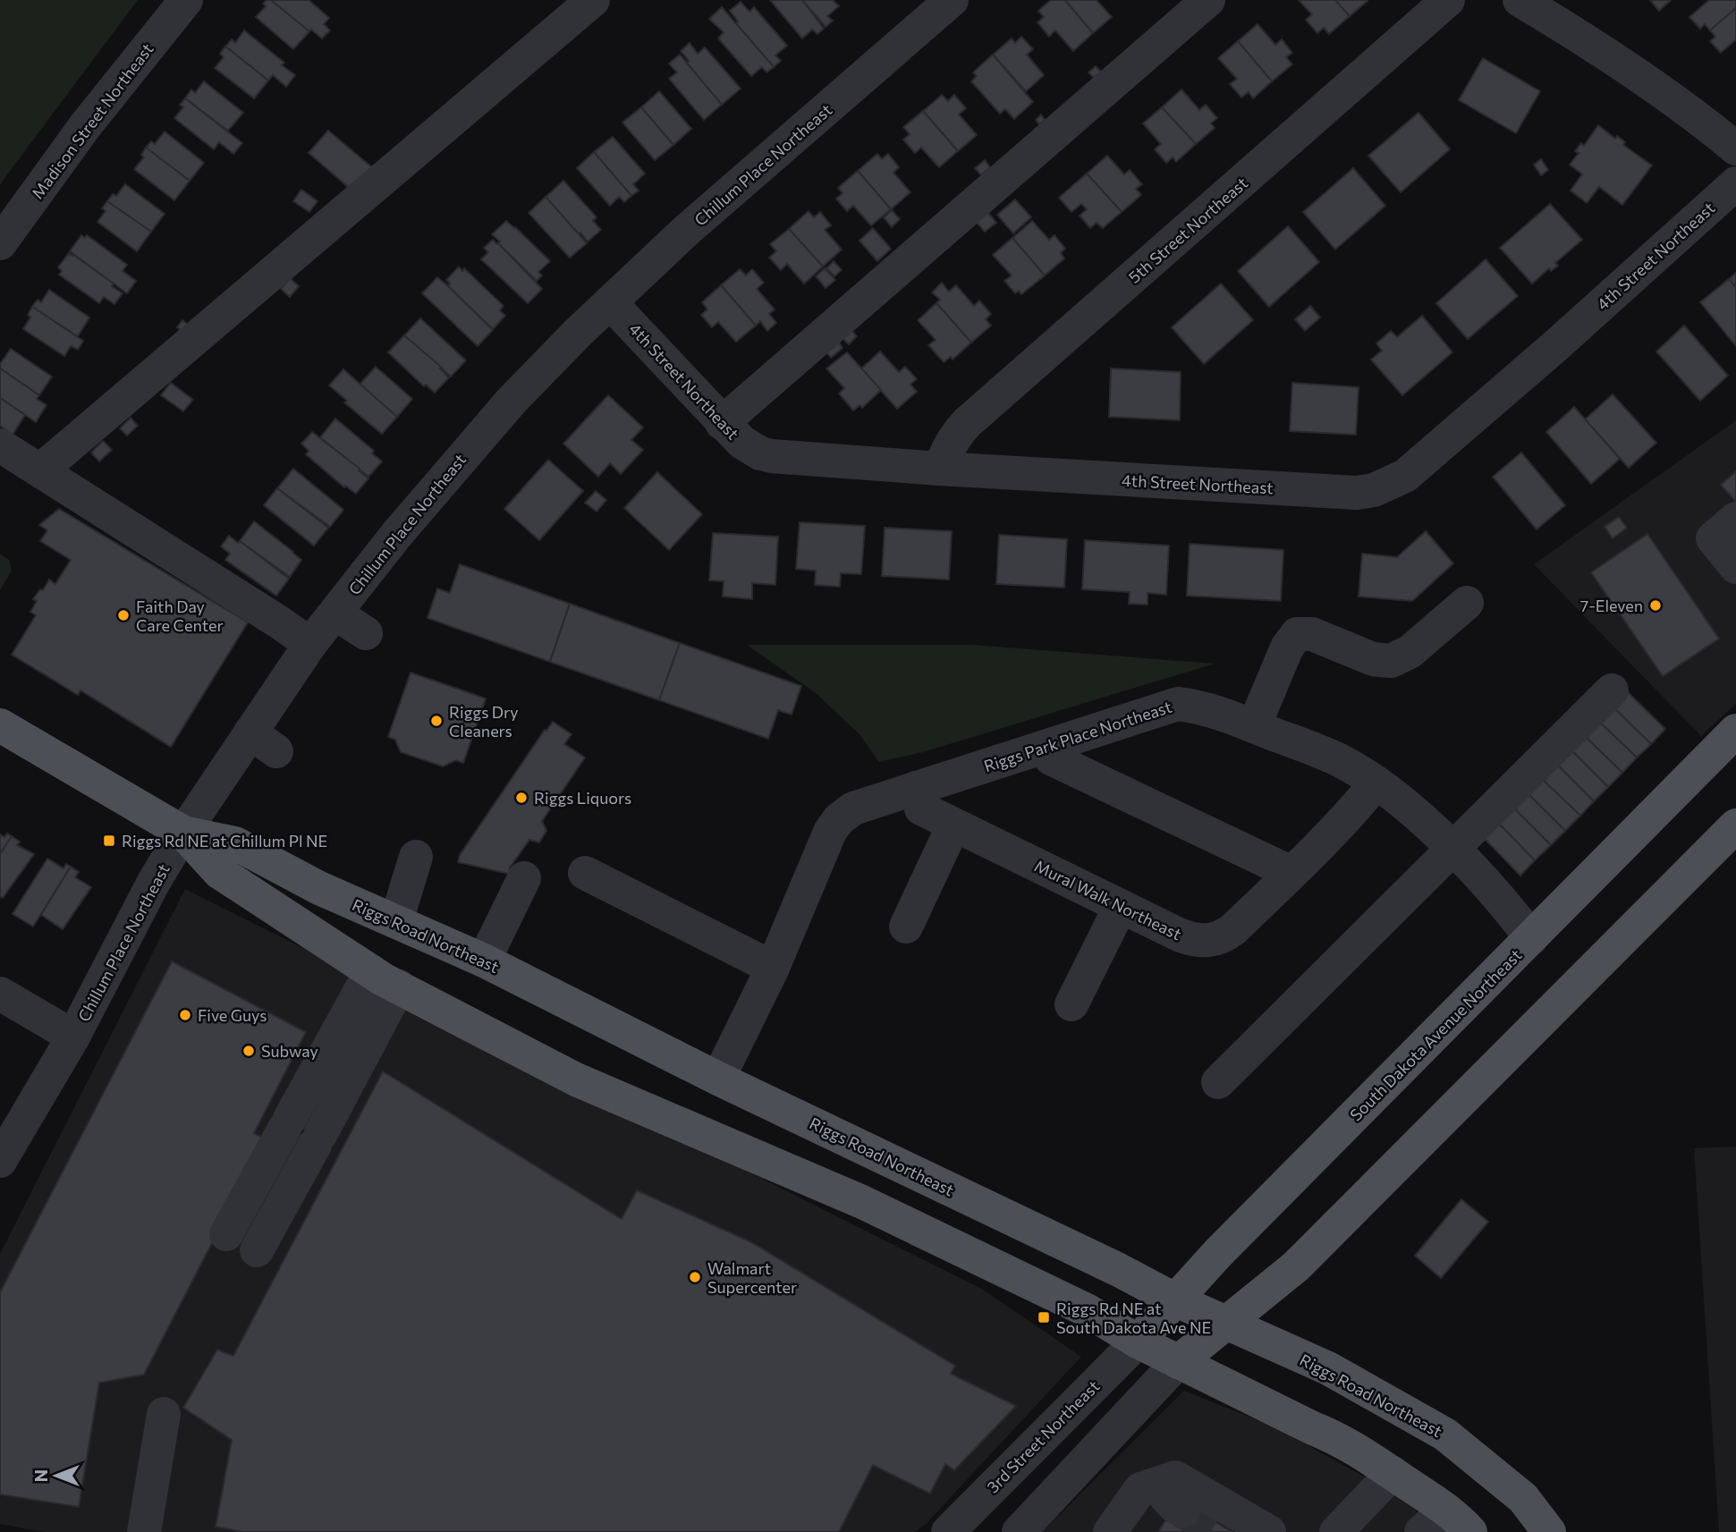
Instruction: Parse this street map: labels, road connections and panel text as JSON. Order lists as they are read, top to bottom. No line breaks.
{"streets":{"main road":["Riggs Road Northeast","South Dakota Avenue Northeast"],"street":["Madison Street Northeast","Chillum Place Northeast","5th Street Northeast","4th Street Northeast","Riggs Park Place Northeast","Mural Walk Northeast","3rd Street Northeast"]},"crossings":[["Chillum Place Northeast","4th Street Northeast"],["Chillum Place Northeast","Riggs Road Northeast"],["5th Street Northeast","4th Street Northeast"],["Riggs Park Place Northeast","Mural Walk Northeast"],["Riggs Park Place Northeast","Riggs Road Northeast"],["Riggs Park Place Northeast","South Dakota Avenue Northeast"],["Riggs Road Northeast","South Dakota Avenue Northeast"],["Riggs Road Northeast","3rd Street Northeast"],["South Dakota Avenue Northeast","3rd Street Northeast"]],"places":{"other":["7-Eleven","Faith Day Care Center","Riggs Dry Cleaners","Riggs Liquors","Five Guys","Subway","Walmart Supercenter"],"transit":["Riggs Rd NE at Chillum Pl NE","Riggs Rd NE at South Dakota Ave NE"]},"north":"left"}
